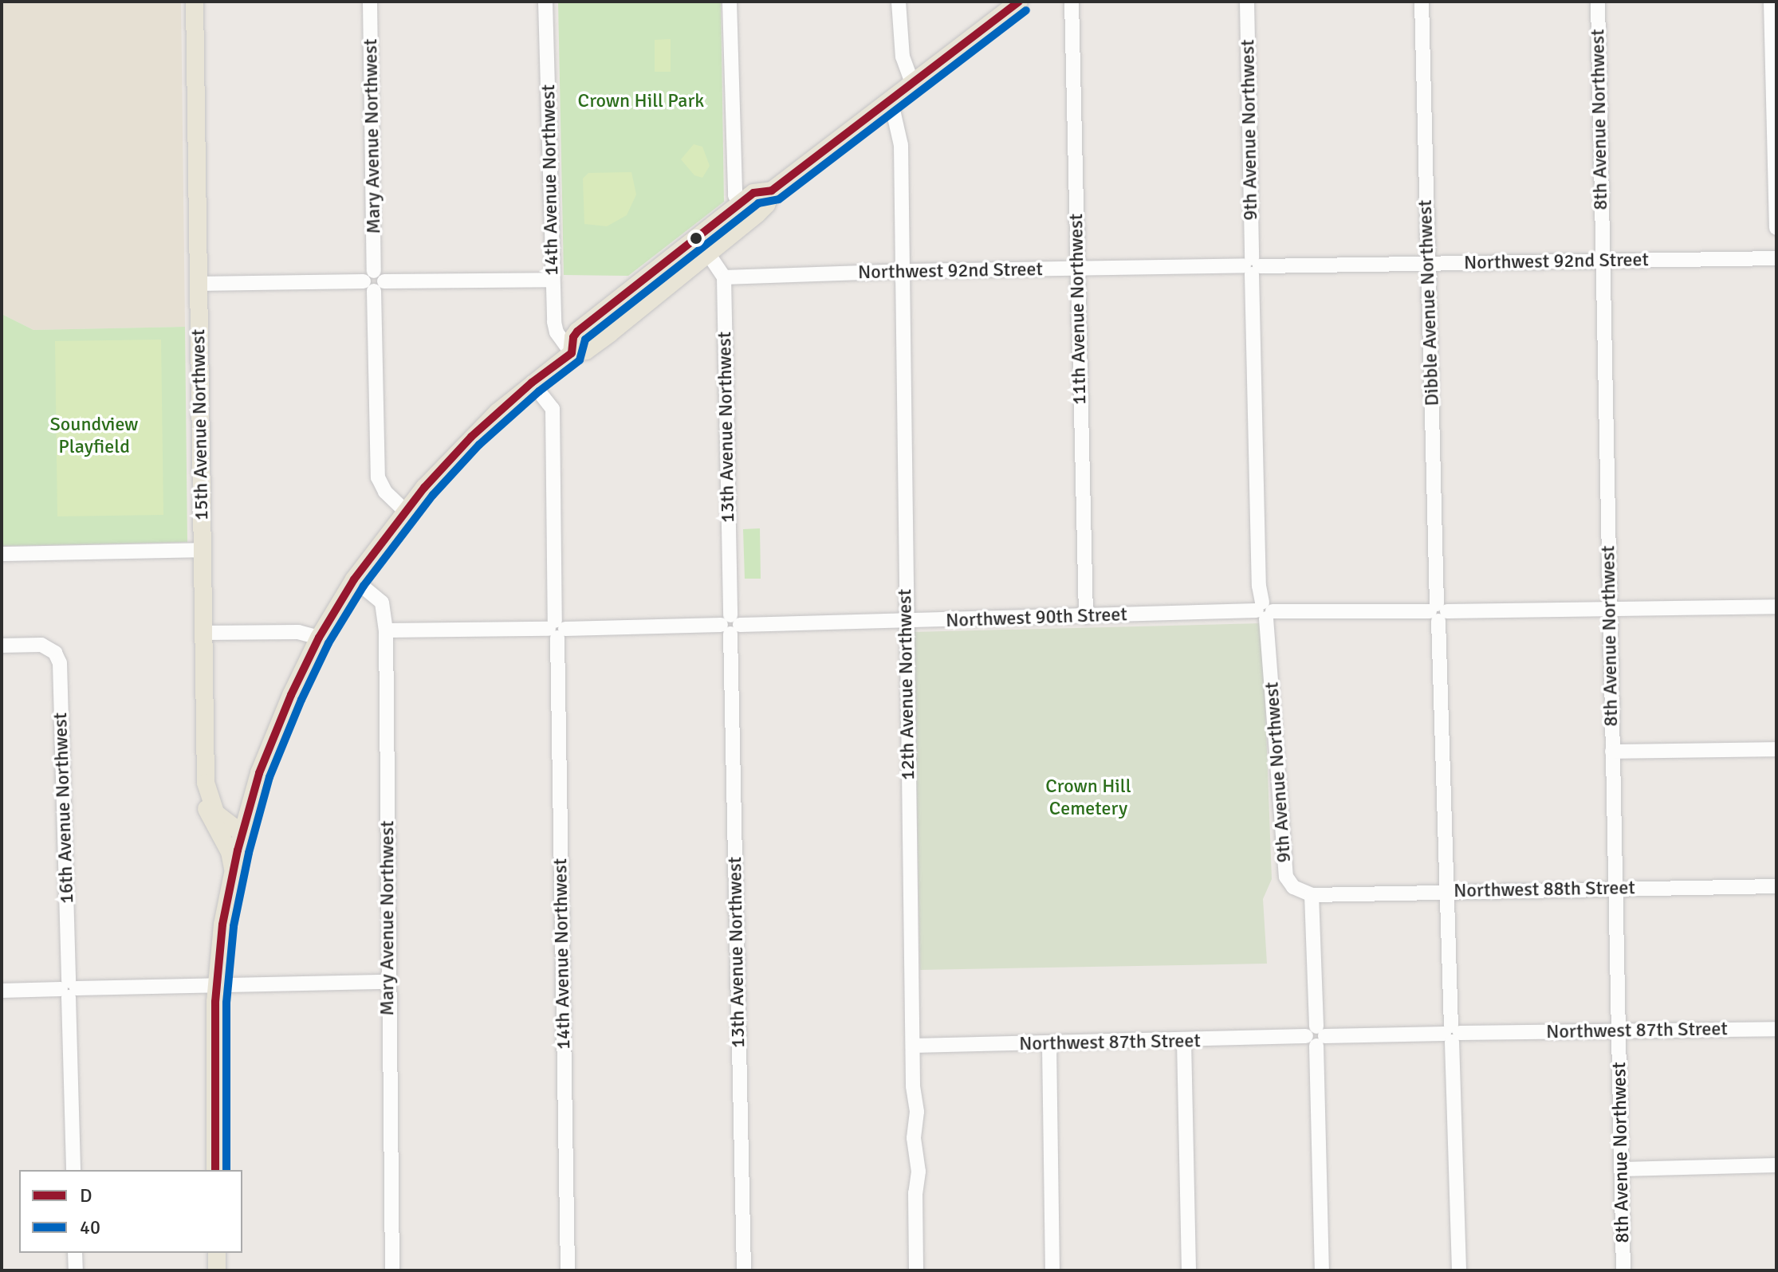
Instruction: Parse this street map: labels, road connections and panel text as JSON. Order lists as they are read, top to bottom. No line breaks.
{"streets":{"main road":["15th Avenue Northwest"],"street":["8th Avenue Northwest","9th Avenue Northwest","Mary Avenue Northwest","14th Avenue Northwest","Northwest 92nd Street","Dibble Avenue Northwest","11th Avenue Northwest","13th Avenue Northwest","Northwest 90th Street","12th Avenue Northwest","16th Avenue Northwest","Northwest 88th Street","Northwest 87th Street"]},"crossings":[["8th Avenue Northwest","Northwest 92nd Street"],["8th Avenue Northwest","Northwest 90th Street"],["8th Avenue Northwest","Northwest 88th Street"],["8th Avenue Northwest","Northwest 87th Street"],["9th Avenue Northwest","Northwest 92nd Street"],["9th Avenue Northwest","Northwest 90th Street"],["9th Avenue Northwest","Northwest 88th Street"],["Mary Avenue Northwest","Northwest 90th Street"],["14th Avenue Northwest","Northwest 90th Street"],["Northwest 92nd Street","Dibble Avenue Northwest"],["Northwest 92nd Street","11th Avenue Northwest"],["Northwest 92nd Street","13th Avenue Northwest"],["Northwest 92nd Street","12th Avenue Northwest"],["Dibble Avenue Northwest","Northwest 90th Street"],["Dibble Avenue Northwest","Northwest 88th Street"],["Dibble Avenue Northwest","Northwest 87th Street"],["11th Avenue Northwest","Northwest 90th Street"],["13th Avenue Northwest","Northwest 90th Street"],["Northwest 90th Street","12th Avenue Northwest"],["12th Avenue Northwest","Northwest 87th Street"]],"parks":["Crown Hill Park","Soundview Playfield","Crown Hill Cemetery"],"lines":["transit line D","transit line 40"],"legend":["D","40"]}
